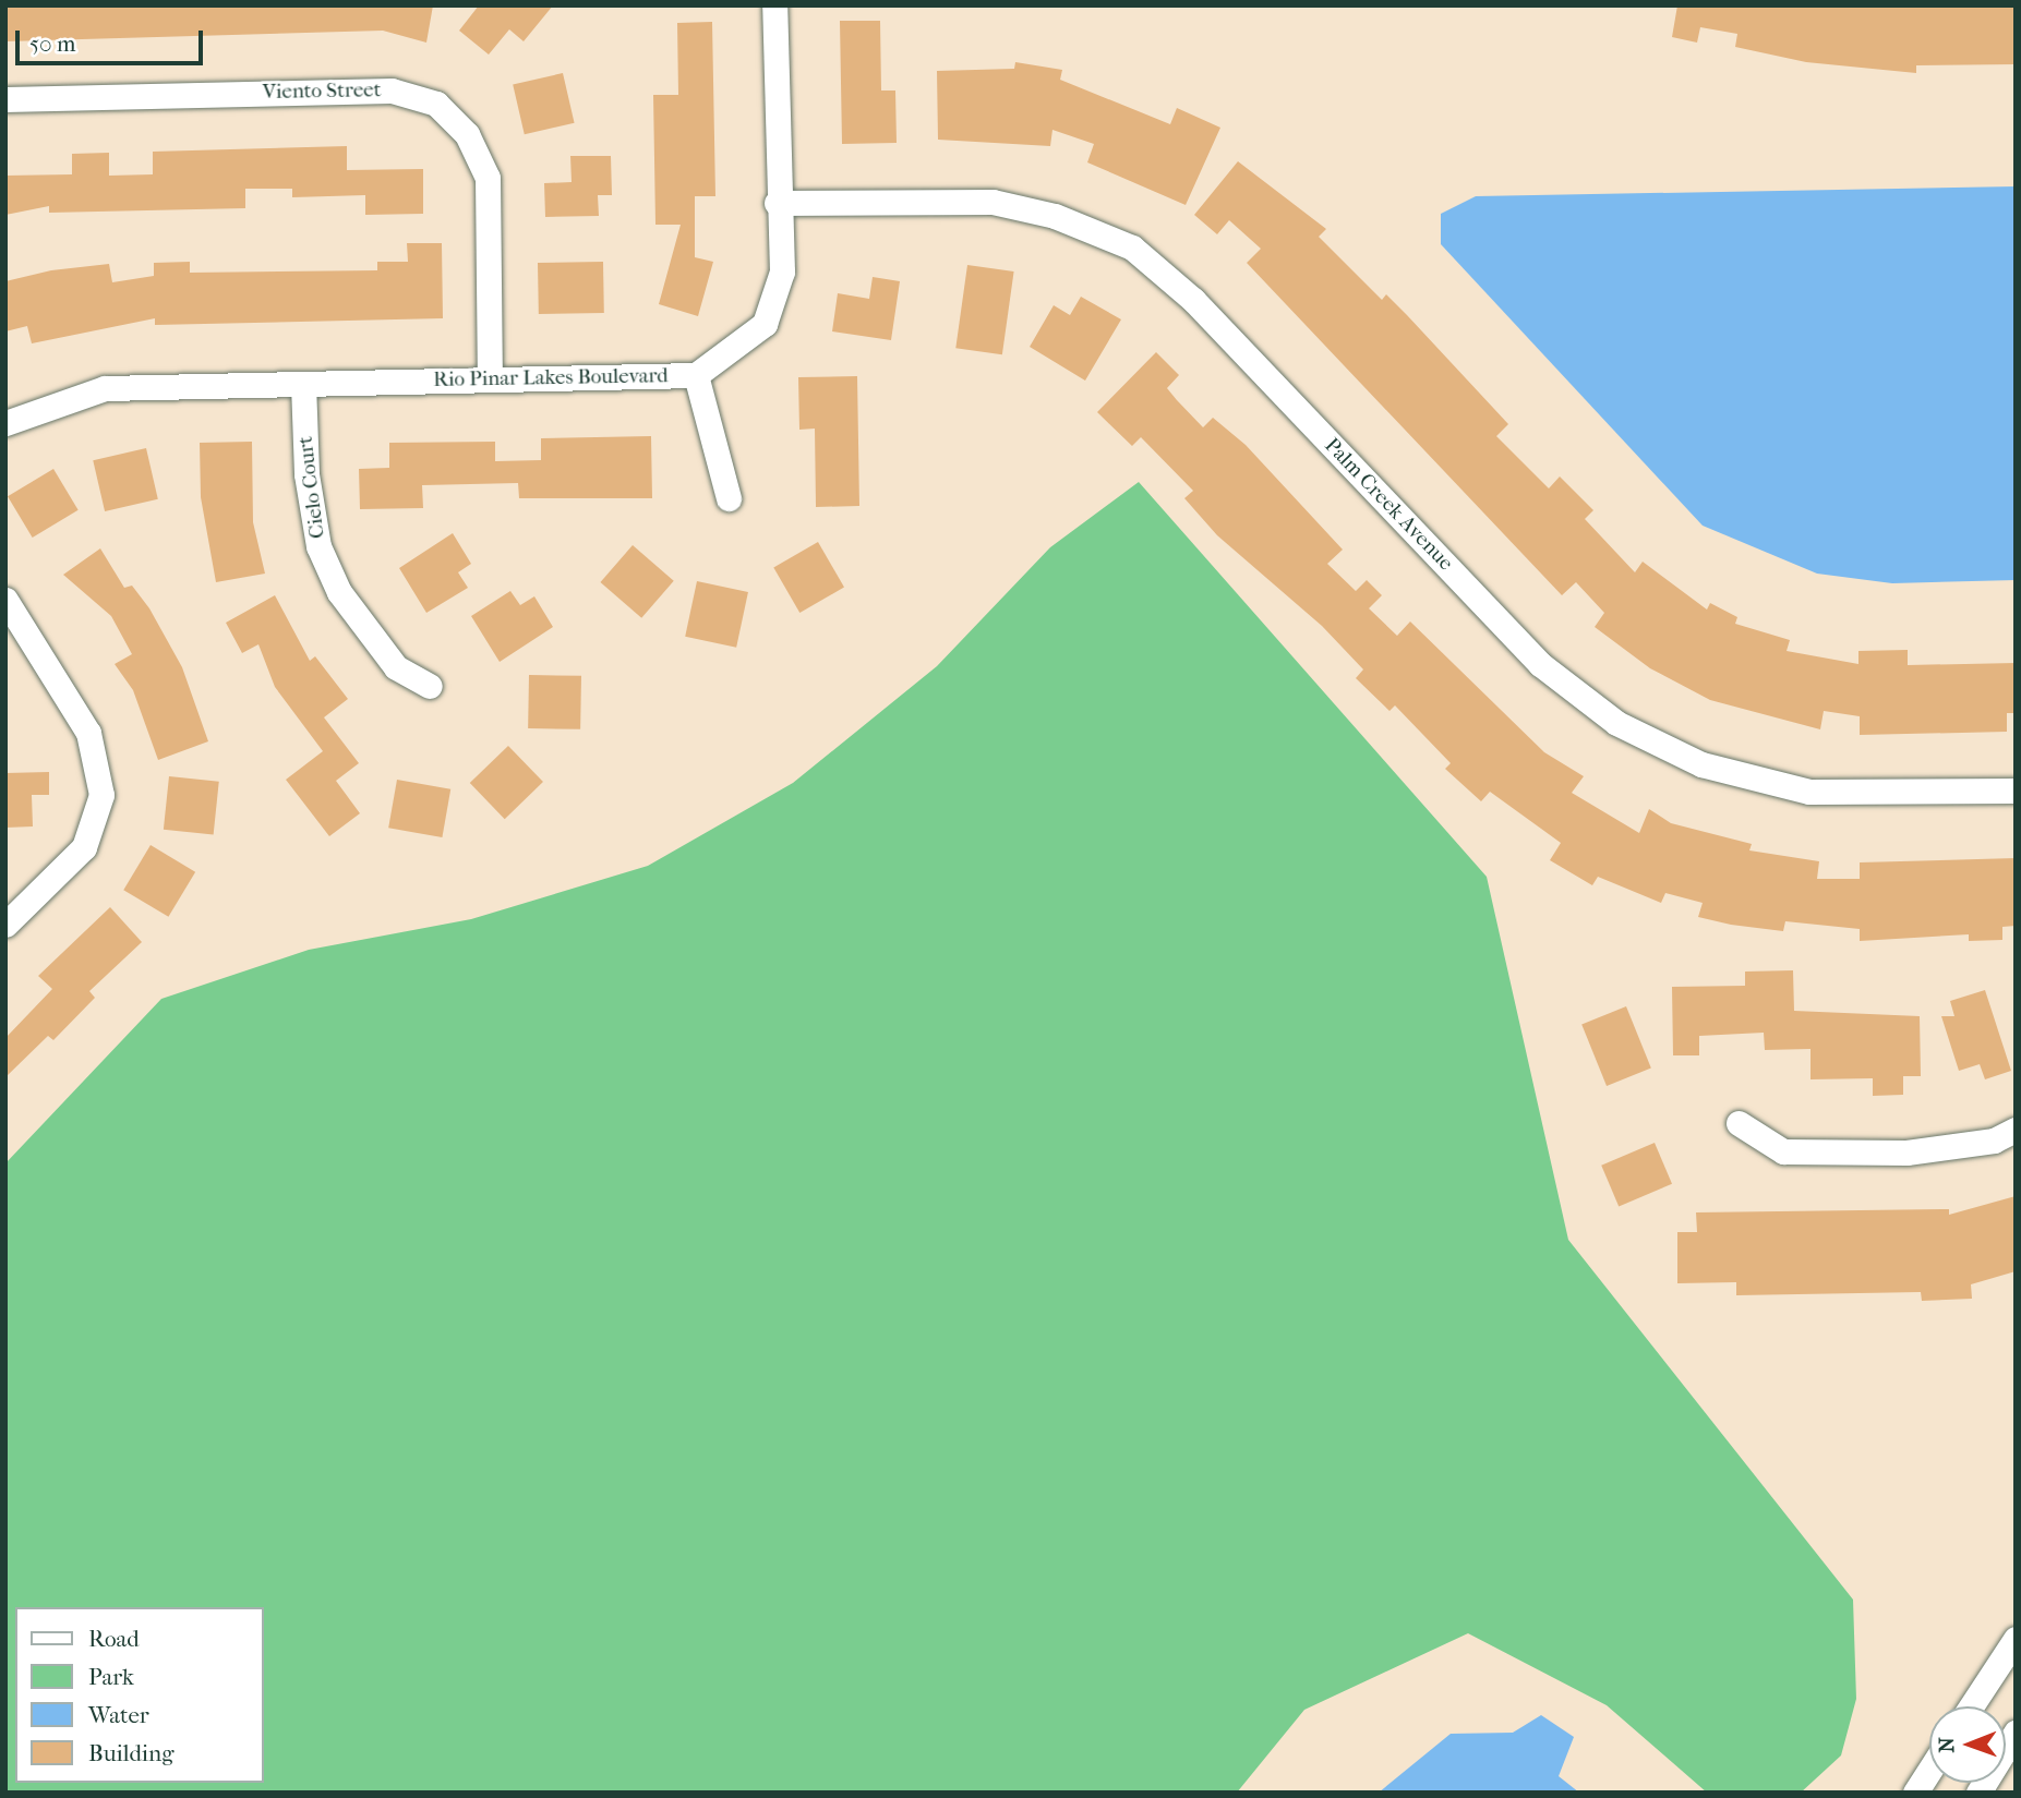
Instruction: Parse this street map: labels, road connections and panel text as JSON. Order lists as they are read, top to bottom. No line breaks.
{"streets":{"street":["Viento Street","Rio Pinar Lakes Boulevard","Cielo Court","Palm Creek Avenue"]},"crossings":[["Viento Street","Rio Pinar Lakes Boulevard"],["Rio Pinar Lakes Boulevard","Cielo Court"],["Rio Pinar Lakes Boulevard","Palm Creek Avenue"]],"legend":["Road","Park","Water","Building"],"scale_bar":"50 m","north":"left"}
